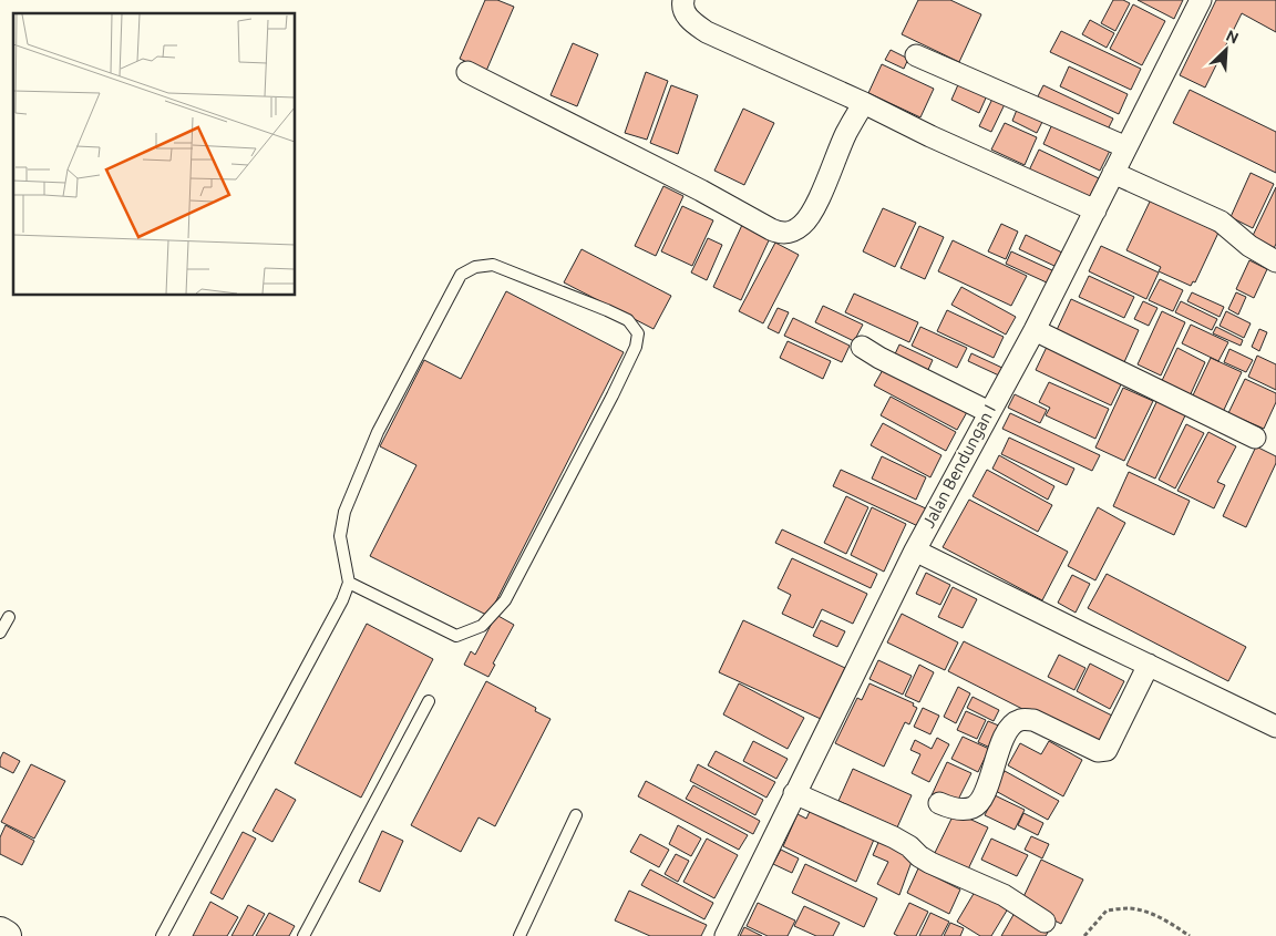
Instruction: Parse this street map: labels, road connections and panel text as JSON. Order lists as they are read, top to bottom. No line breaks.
{"streets":{"street":["Jalan Bendungan I"]},"north":"top right"}
